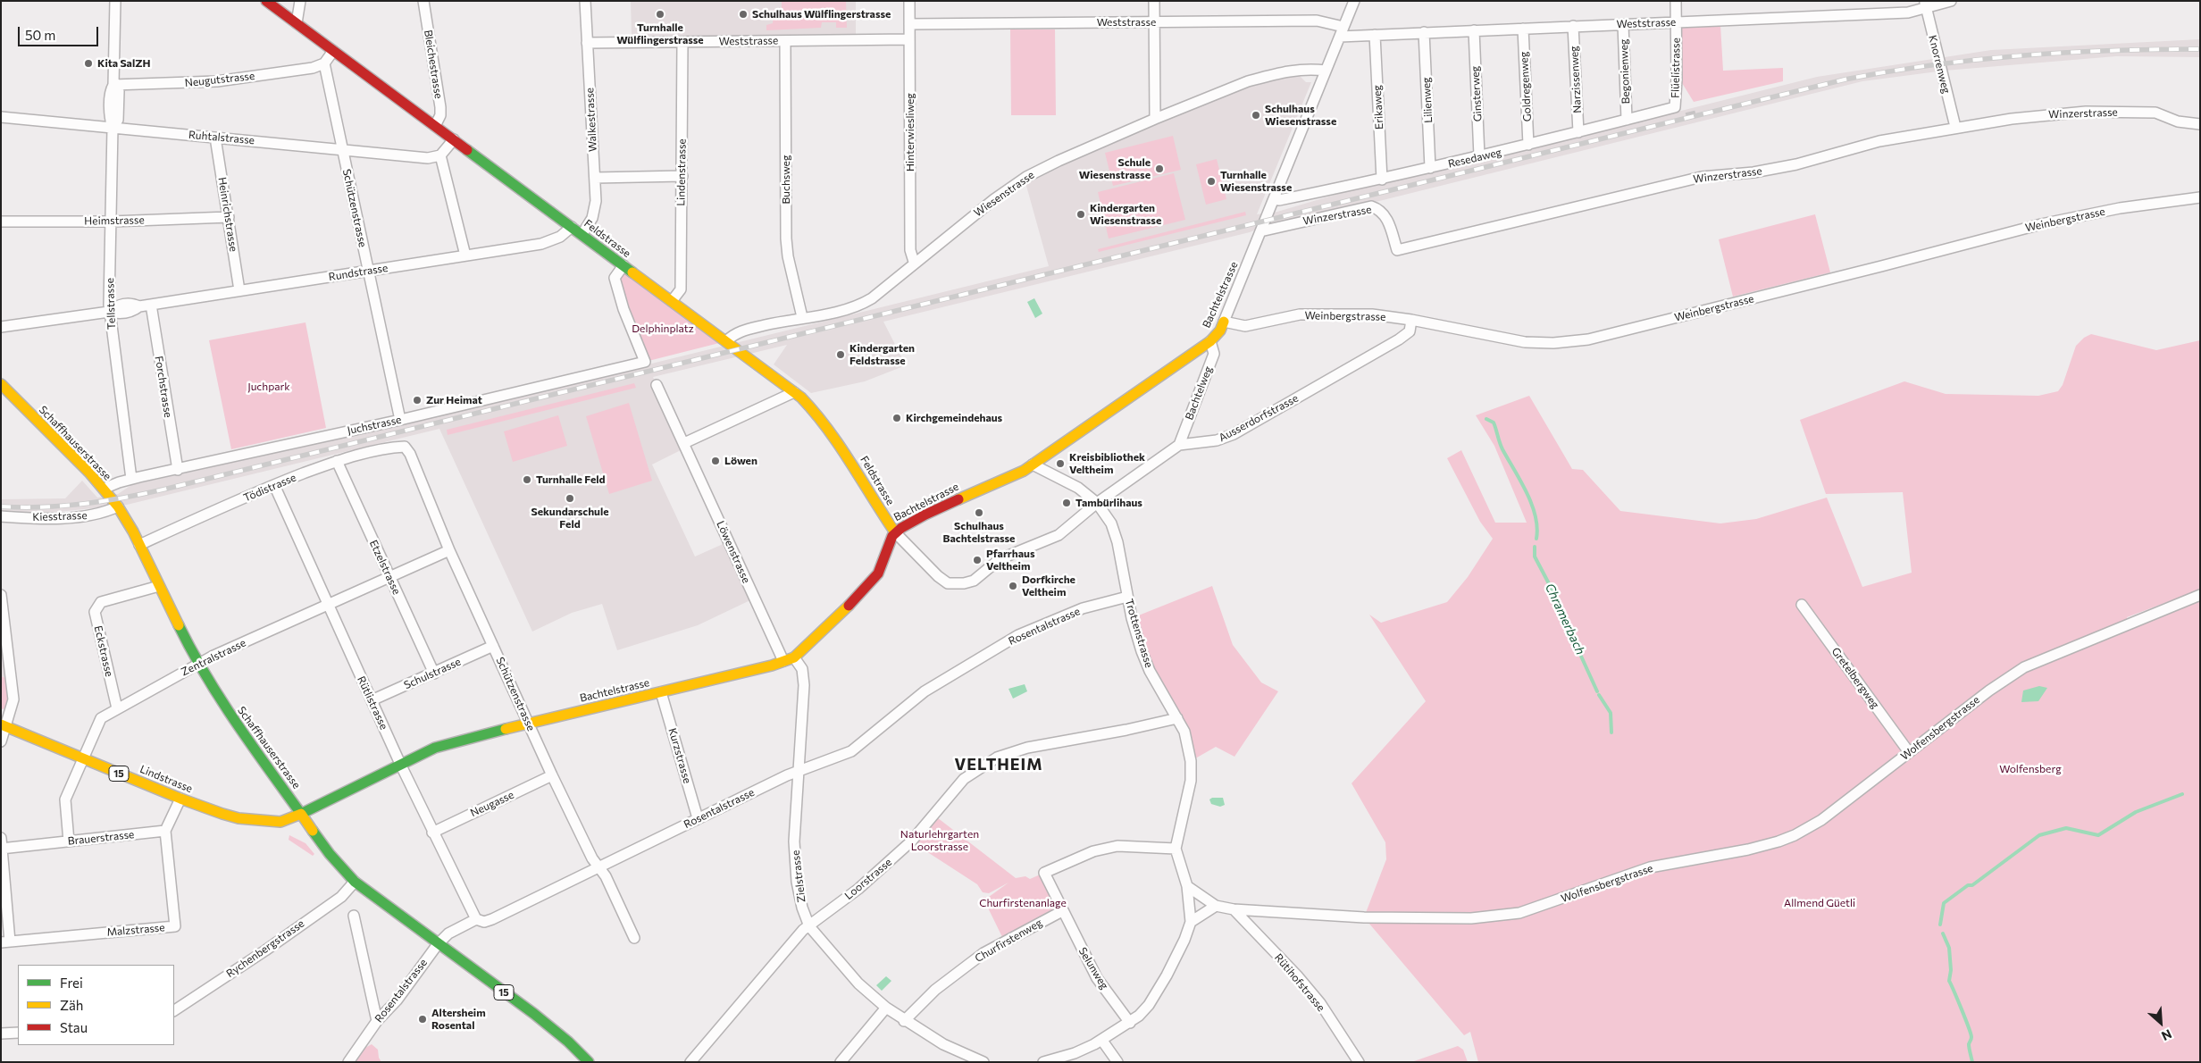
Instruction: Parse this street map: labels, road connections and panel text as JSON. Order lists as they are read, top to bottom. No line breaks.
{"streets":{"street":["Weststrasse","Bleichestrasse","Knorrenweg","Flüelistrasse","Begonienweg","Neugutstrasse","Narzissenweg","Goldregenweg","Ginsterweg","Lilienweg","Erikaweg","Winzerstrasse","Walkestrasse","Hinterwiesliweg","Ruhtalstrasse","Resedaweg","Lindenstrasse","Buchsweg","Wiesenstrasse","Schützenstrasse","Heinrichstrasse","Weinbergstrasse","Heimstrasse","Feldstrasse","Rundstrasse","Bachtelstrasse","Tellstrasse","Forchstrasse","Bachtelweg","Ausserdorfstrasse","Juchstrasse","Schaffhauserstrasse","Tödistrasse","Kiesstrasse","Löwenstrasse","Etzelstrasse","Rosentalstrasse","Trottenstrasse","Eckstrasse","Zentralstrasse","Schulstrasse","Gretelbergweg","Rütlistrasse","Wolfensbergstrasse","Kurzstrasse","15","Lindstrasse","Neugasse","Brauerstrasse","Zielstrasse","Loorstrasse","Malzstrasse","Churfirstenweg","Rychenbergstrasse","Selunweg","Rütihofstrasse"]},"crossings":[["Weststrasse","Knorrenweg"],["Weststrasse","Flüelistrasse"],["Weststrasse","Begonienweg"],["Weststrasse","Narzissenweg"],["Weststrasse","Goldregenweg"],["Weststrasse","Ginsterweg"],["Weststrasse","Lilienweg"],["Weststrasse","Erikaweg"],["Weststrasse","Walkestrasse"],["Weststrasse","Hinterwiesliweg"],["Weststrasse","Lindenstrasse"],["Weststrasse","Buchsweg"],["Weststrasse","Bachtelstrasse"],["Bleichestrasse","Feldstrasse"],["Knorrenweg","Winzerstrasse"],["Flüelistrasse","Resedaweg"],["Begonienweg","Resedaweg"],["Neugutstrasse","Schützenstrasse"],["Neugutstrasse","Tellstrasse"],["Narzissenweg","Resedaweg"],["Goldregenweg","Resedaweg"],["Ginsterweg","Resedaweg"],["Lilienweg","Resedaweg"],["Erikaweg","Resedaweg"],["Winzerstrasse","Bachtelstrasse"],["Walkestrasse","Feldstrasse"],["Hinterwiesliweg","Wiesenstrasse"],["Ruhtalstrasse","Schützenstrasse"],["Ruhtalstrasse","Heinrichstrasse"],["Ruhtalstrasse","Tellstrasse"],["Resedaweg","Bachtelstrasse"],["Lindenstrasse","Feldstrasse"],["Buchsweg","Wiesenstrasse"],["Wiesenstrasse","Feldstrasse"],["Wiesenstrasse","Bachtelstrasse"],["Schützenstrasse","Rundstrasse"],["Schützenstrasse","Bachtelstrasse"],["Schützenstrasse","Juchstrasse"],["Schützenstrasse","Tödistrasse"],["Schützenstrasse","Rosentalstrasse"],["Schützenstrasse","Zentralstrasse"],["Schützenstrasse","Schulstrasse"],["Schützenstrasse","Neugasse"],["Heinrichstrasse","Heimstrasse"],["Heinrichstrasse","Rundstrasse"],["Weinbergstrasse","Bachtelstrasse"],["Weinbergstrasse","Ausserdorfstrasse"],["Heimstrasse","Tellstrasse"],["Feldstrasse","Rundstrasse"],["Feldstrasse","Bachtelstrasse"],["Feldstrasse","Ausserdorfstrasse"],["Feldstrasse","Juchstrasse"],["Rundstrasse","Tellstrasse"],["Rundstrasse","Forchstrasse"],["Bachtelstrasse","Bachtelweg"],["Bachtelstrasse","Ausserdorfstrasse"],["Bachtelstrasse","Schaffhauserstrasse"],["Bachtelstrasse","Löwenstrasse"],["Bachtelstrasse","Trottenstrasse"],["Bachtelstrasse","Rütlistrasse"],["Bachtelstrasse","Kurzstrasse"],["Bachtelstrasse","Lindstrasse"],["Bachtelstrasse","Zielstrasse"],["Tellstrasse","Juchstrasse"],["Forchstrasse","Juchstrasse"],["Bachtelweg","Ausserdorfstrasse"],["Ausserdorfstrasse","Trottenstrasse"],["Juchstrasse","Schaffhauserstrasse"],["Schaffhauserstrasse","Tödistrasse"],["Schaffhauserstrasse","Kiesstrasse"],["Schaffhauserstrasse","Rosentalstrasse"],["Schaffhauserstrasse","Eckstrasse"],["Schaffhauserstrasse","Zentralstrasse"],["Schaffhauserstrasse","Lindstrasse"],["Schaffhauserstrasse","Rychenbergstrasse"],["Tödistrasse","Etzelstrasse"],["Tödistrasse","Rütlistrasse"],["Etzelstrasse","Zentralstrasse"],["Etzelstrasse","Schulstrasse"],["Rosentalstrasse","Trottenstrasse"],["Rosentalstrasse","Rütlistrasse"],["Rosentalstrasse","Kurzstrasse"],["Rosentalstrasse","Zielstrasse"],["Trottenstrasse","Loorstrasse"],["Eckstrasse","Zentralstrasse"],["Zentralstrasse","Rütlistrasse"],["Zentralstrasse","Lindstrasse"],["Zentralstrasse","Brauerstrasse"],["Schulstrasse","Rütlistrasse"],["Gretelbergweg","Wolfensbergstrasse"],["Rütlistrasse","Neugasse"],["Wolfensbergstrasse","Rütihofstrasse"],["Brauerstrasse","Malzstrasse"],["Zielstrasse","Loorstrasse"],["Zielstrasse","Churfirstenweg"],["Churfirstenweg","Selunweg"]],"districts":["VELTHEIM"],"water":["Chramerbach"],"parks":["Delphinplatz","Juchpark","Wolfensberg","Naturlehrgarten Loorstrasse","Churfirstenanlage","Allmend Güetli"],"places":["Turnhalle Wülflingerstrasse","Schulhaus Wülflingerstrasse","Kita SalZH","Schulhaus Wiesenstrasse","Schule Wiesenstrasse","Turnhalle Wiesenstrasse","Kindergarten Wiesenstrasse","Kindergarten Feldstrasse","Zur Heimat","Kirchgemeindehaus","Löwen","Kreisbibliothek Veltheim","Turnhalle Feld","Sekundarschule Feld","Tambürlihaus","Schulhaus Bachtelstrasse","Pfarrhaus Veltheim","Dorfkirche Veltheim","Altersheim Rosental"],"legend":["Frei","Zäh","Stau"],"scale_bar":"50 m","north":"bottom right"}
